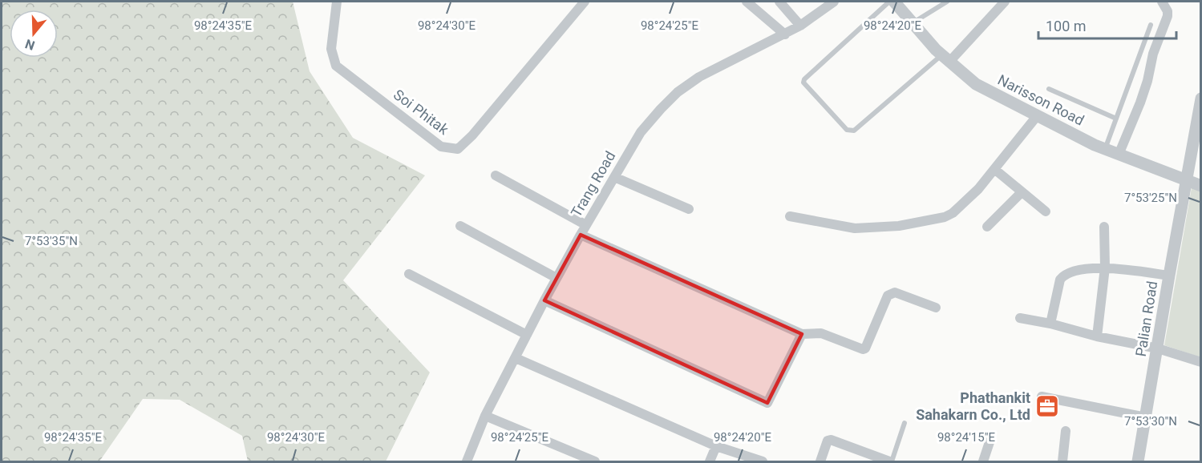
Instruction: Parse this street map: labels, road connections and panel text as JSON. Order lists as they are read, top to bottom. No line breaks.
{"streets":{"street":["Narisson Road","Soi Phitak","Trang Road","Palian Road"]},"crossings":[["Narisson Road","Palian Road"]],"places":{"office":["Phathankit Sahakarn Co., Ltd"]},"scale_bar":"100 m","north":"bottom","coordinates":["98°24'35\"E","98°24'30\"E","98°24'25\"E","98°24'20\"E","7°53'25\"N","7°53'35\"N","7°53'30\"N","98°24'15\"E"]}
